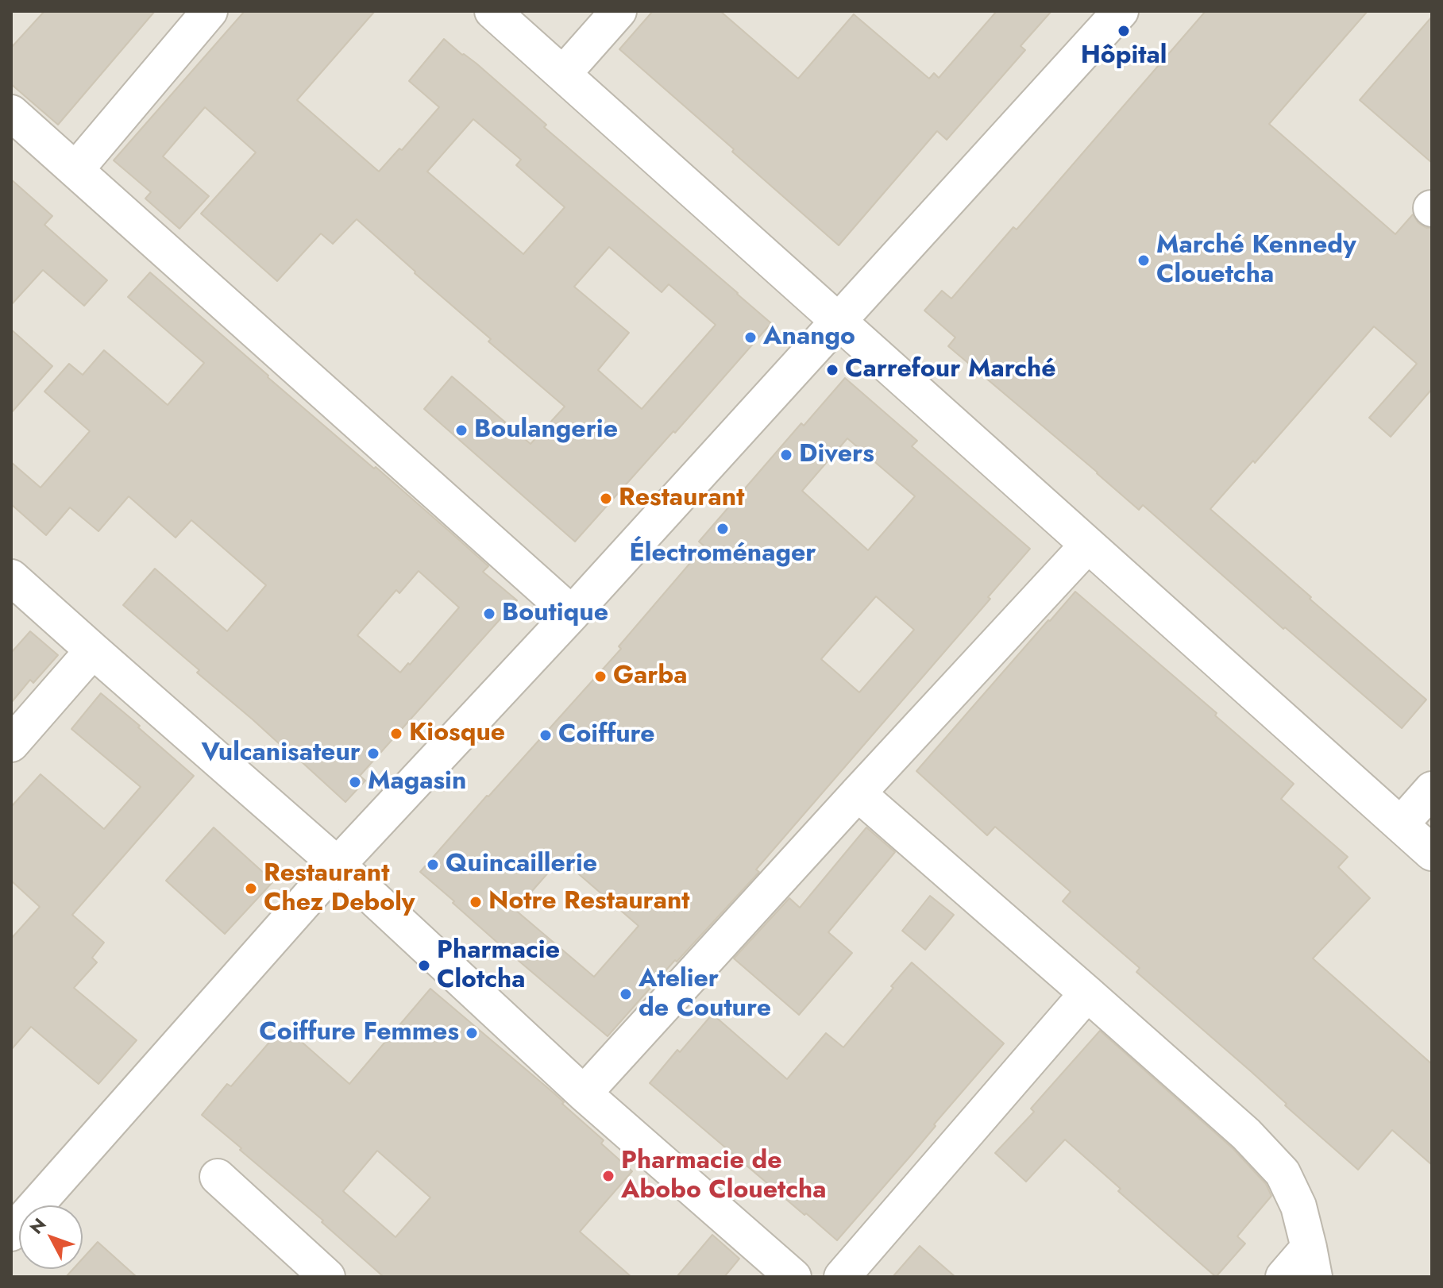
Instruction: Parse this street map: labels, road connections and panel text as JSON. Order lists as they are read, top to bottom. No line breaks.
{"places":["Hôpital","Marché Kennedy Clouetcha","Anango","Carrefour Marché","Boulangerie","Divers","Restaurant","Électroménager","Boutique","Garba","Kiosque","Coiffure","Vulcanisateur","Magasin","Quincaillerie","Restaurant Chez Deboly","Notre Restaurant","Pharmacie Clotcha","Atelier de Couture","Coiffure Femmes","Pharmacie de Abobo Clouetcha"],"north":"top left"}
